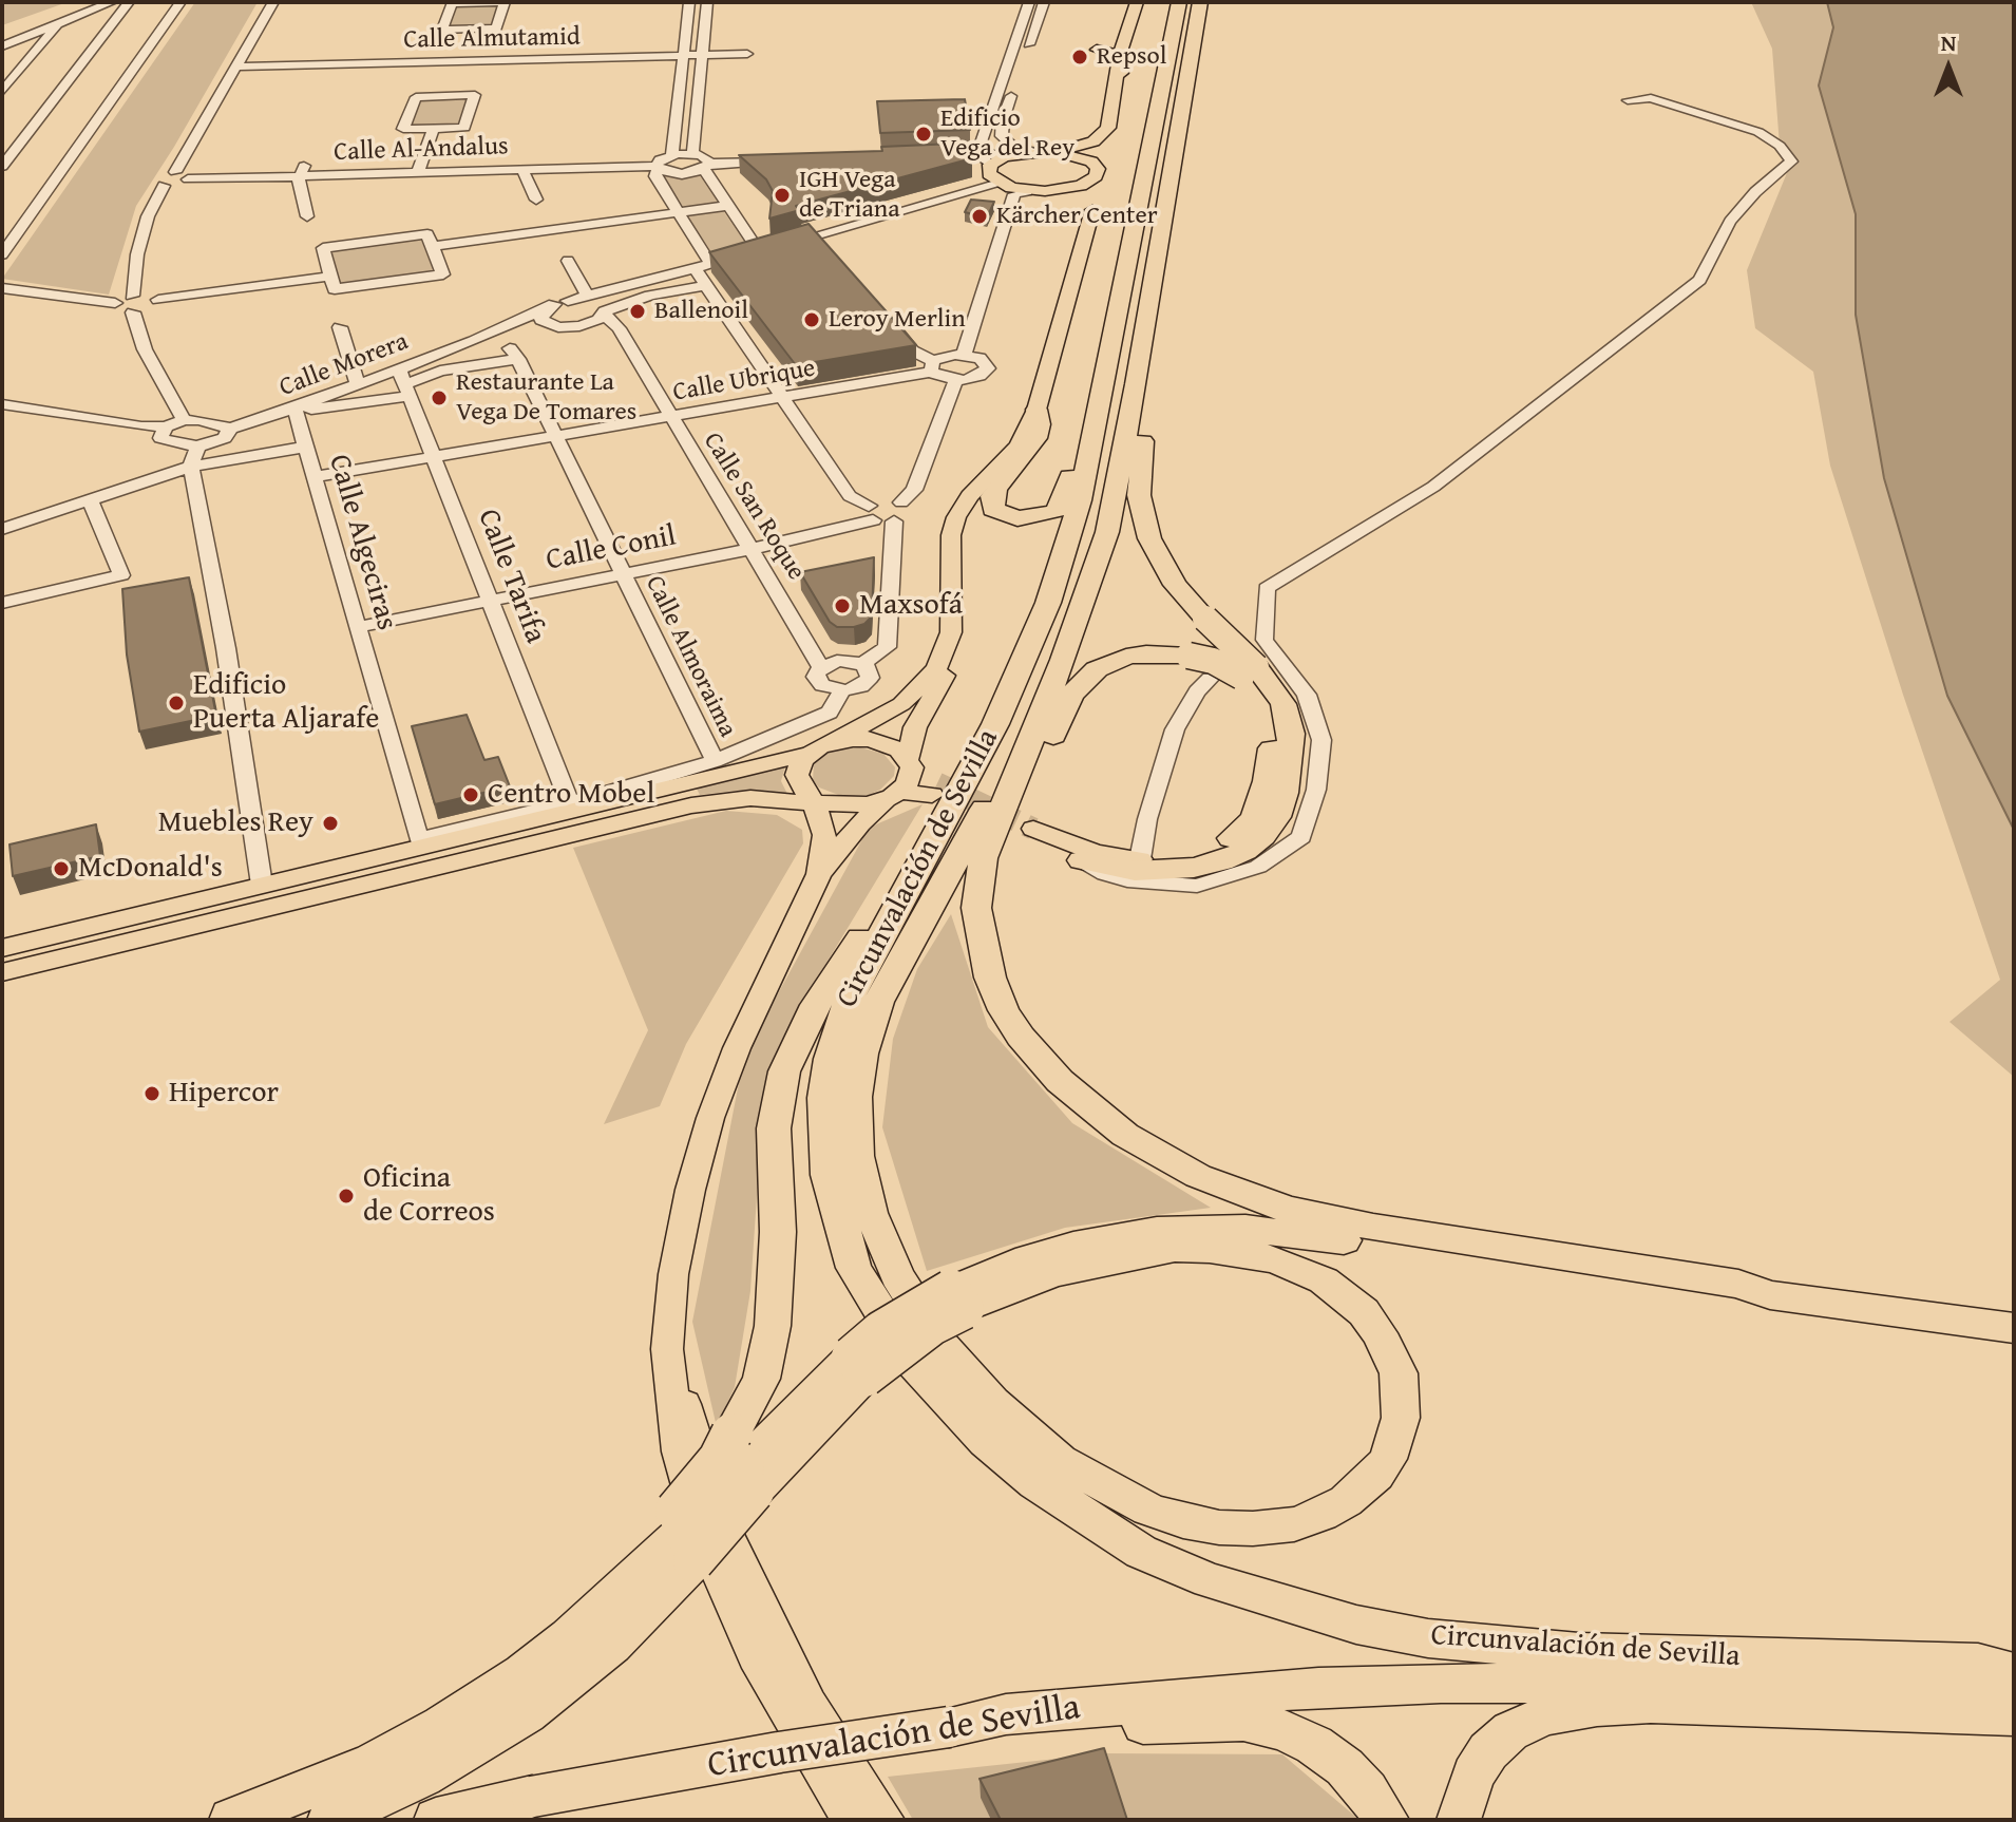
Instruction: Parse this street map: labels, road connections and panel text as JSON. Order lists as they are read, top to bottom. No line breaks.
{"streets":{"highway":["Circunvalación de Sevilla"],"street":["Calle Almutamid","Calle Al-Andalus","Calle Morera","Calle Ubrique","Calle San Roque","Calle Algeciras","Calle Conil","Calle Tarifa","Calle Almoraima"]},"crossings":[["Calle Morera","Calle Algeciras"],["Calle Morera","Calle Tarifa"],["Calle Ubrique","Calle San Roque"],["Calle Ubrique","Calle Algeciras"],["Calle Ubrique","Calle Tarifa"],["Calle Ubrique","Calle Almoraima"],["Calle San Roque","Calle Conil"],["Calle Algeciras","Calle Conil"],["Calle Algeciras","Calle Tarifa"],["Calle Conil","Calle Tarifa"],["Calle Conil","Calle Almoraima"]],"places":["Repsol","Edificio Vega del Rey","IGH Vega de Triana","Kärcher Center","Ballenoil","Leroy Merlin","Restaurante La Vega De Tomares","Maxsofá","Edificio Puerta Aljarafe","Centro Mobel","Muebles Rey","McDonald's","Hipercor","Oficina de Correos"],"north":"top"}
